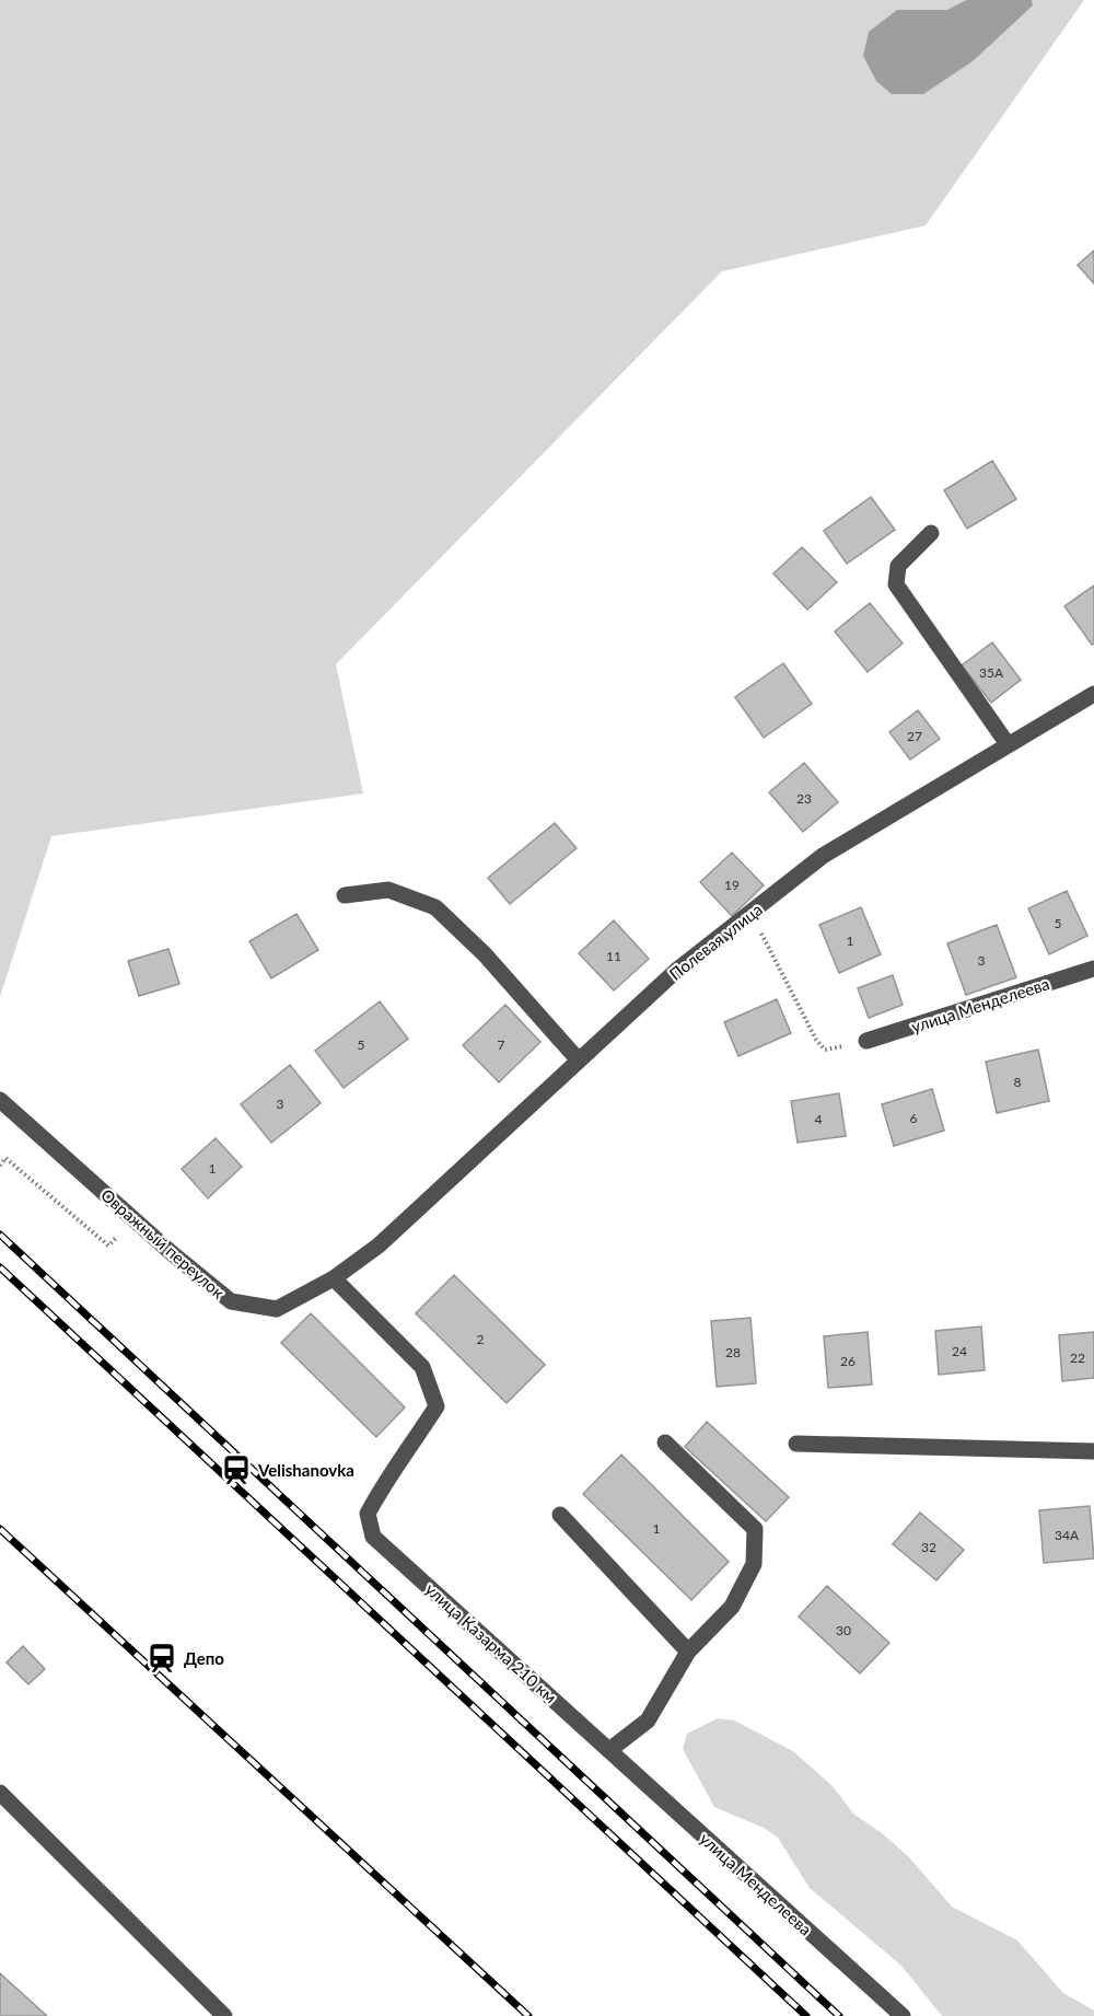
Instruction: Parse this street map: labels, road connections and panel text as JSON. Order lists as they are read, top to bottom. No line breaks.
{"streets":{"street":["Полевая улица","улица Менделеева","Овражный переулок","улица Казарма 210 км"]},"crossings":[["Полевая улица","Овражный переулок"],["улица Менделеева","улица Казарма 210 км"],["Овражный переулок","улица Казарма 210 км"]],"places":{"station":["Velishanovka","Депо"]},"house_numbers":["35А","27","23","19","5","1","11","3","5","7","8","3","6","4","1","2","24","28","22","26","1","34А","32","30"]}
